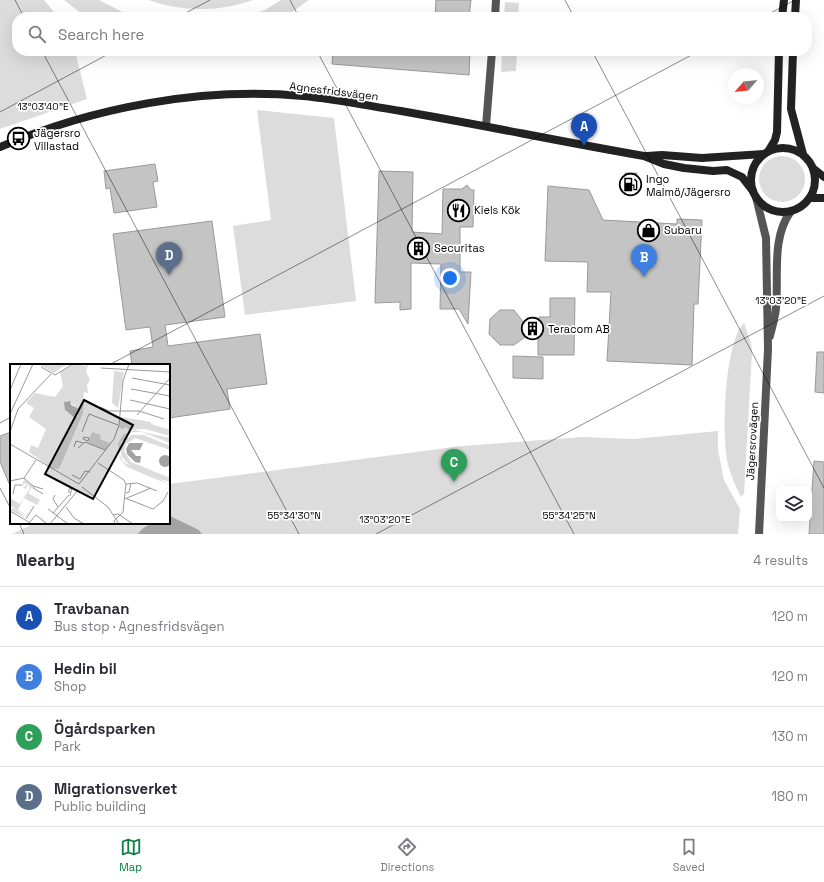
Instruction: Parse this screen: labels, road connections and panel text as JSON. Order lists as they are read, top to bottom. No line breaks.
{"streets":{"main road":["Agnesfridsvägen"],"street":["Jägersrovägen"]},"crossings":[["Agnesfridsvägen","Jägersrovägen"]],"places":{"bus stop":["Jägersro Villastad"],"fuel station":["Ingo Malmö/Jägersro"],"restaurant":["Kiels Kök"],"shop":["Subaru"],"building":["Securitas","Teracom AB"]},"north":"bottom left","page":{"search":"Search here","pins":["A","D","B","C"],"heading":["Nearby","4 results"],"list":[{"mark":"A","name":"Travbanan","note":"Bus stop · Agnesfridsvägen","value":"120 m"},{"mark":"B","name":"Hedin bil","note":"Shop","value":"120 m"},{"mark":"C","name":"Ögårdsparken","note":"Park","value":"130 m"},{"mark":"D","name":"Migrationsverket","note":"Public building","value":"180 m"}],"nav":["Map","Directions","Saved"]},"coordinates":["13°03'40\"E","13°03'20\"E","55°34'30\"N","55°34'25\"N"]}
